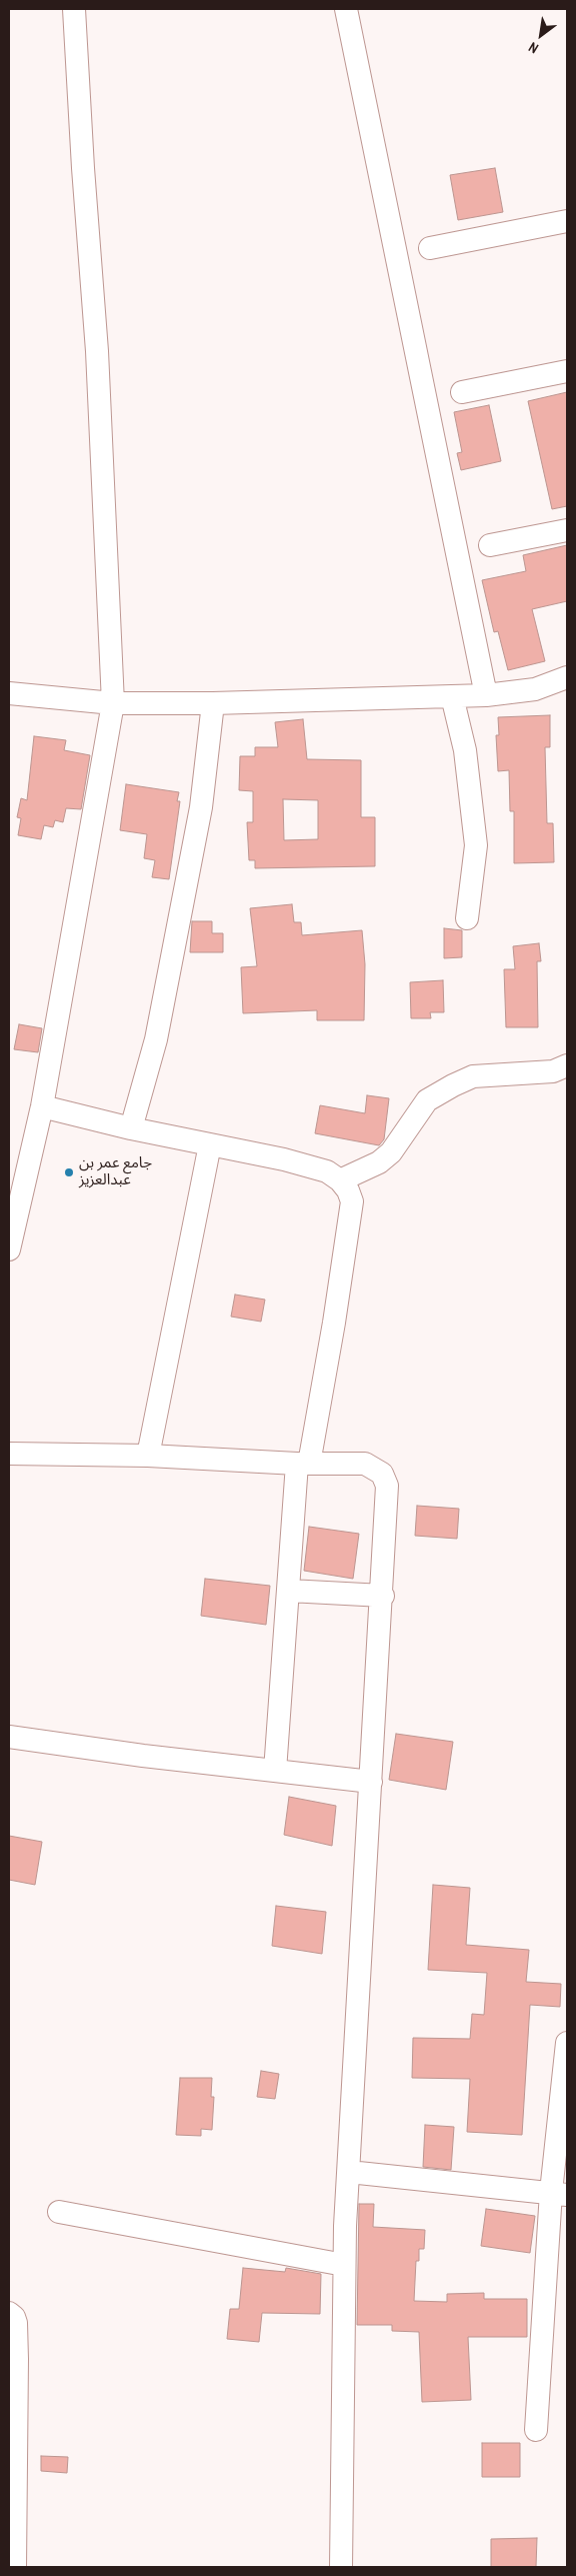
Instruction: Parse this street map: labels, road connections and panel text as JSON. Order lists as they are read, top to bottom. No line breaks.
{"places":["جامع عمر بن عبدالعزيز"],"north":"bottom left"}
